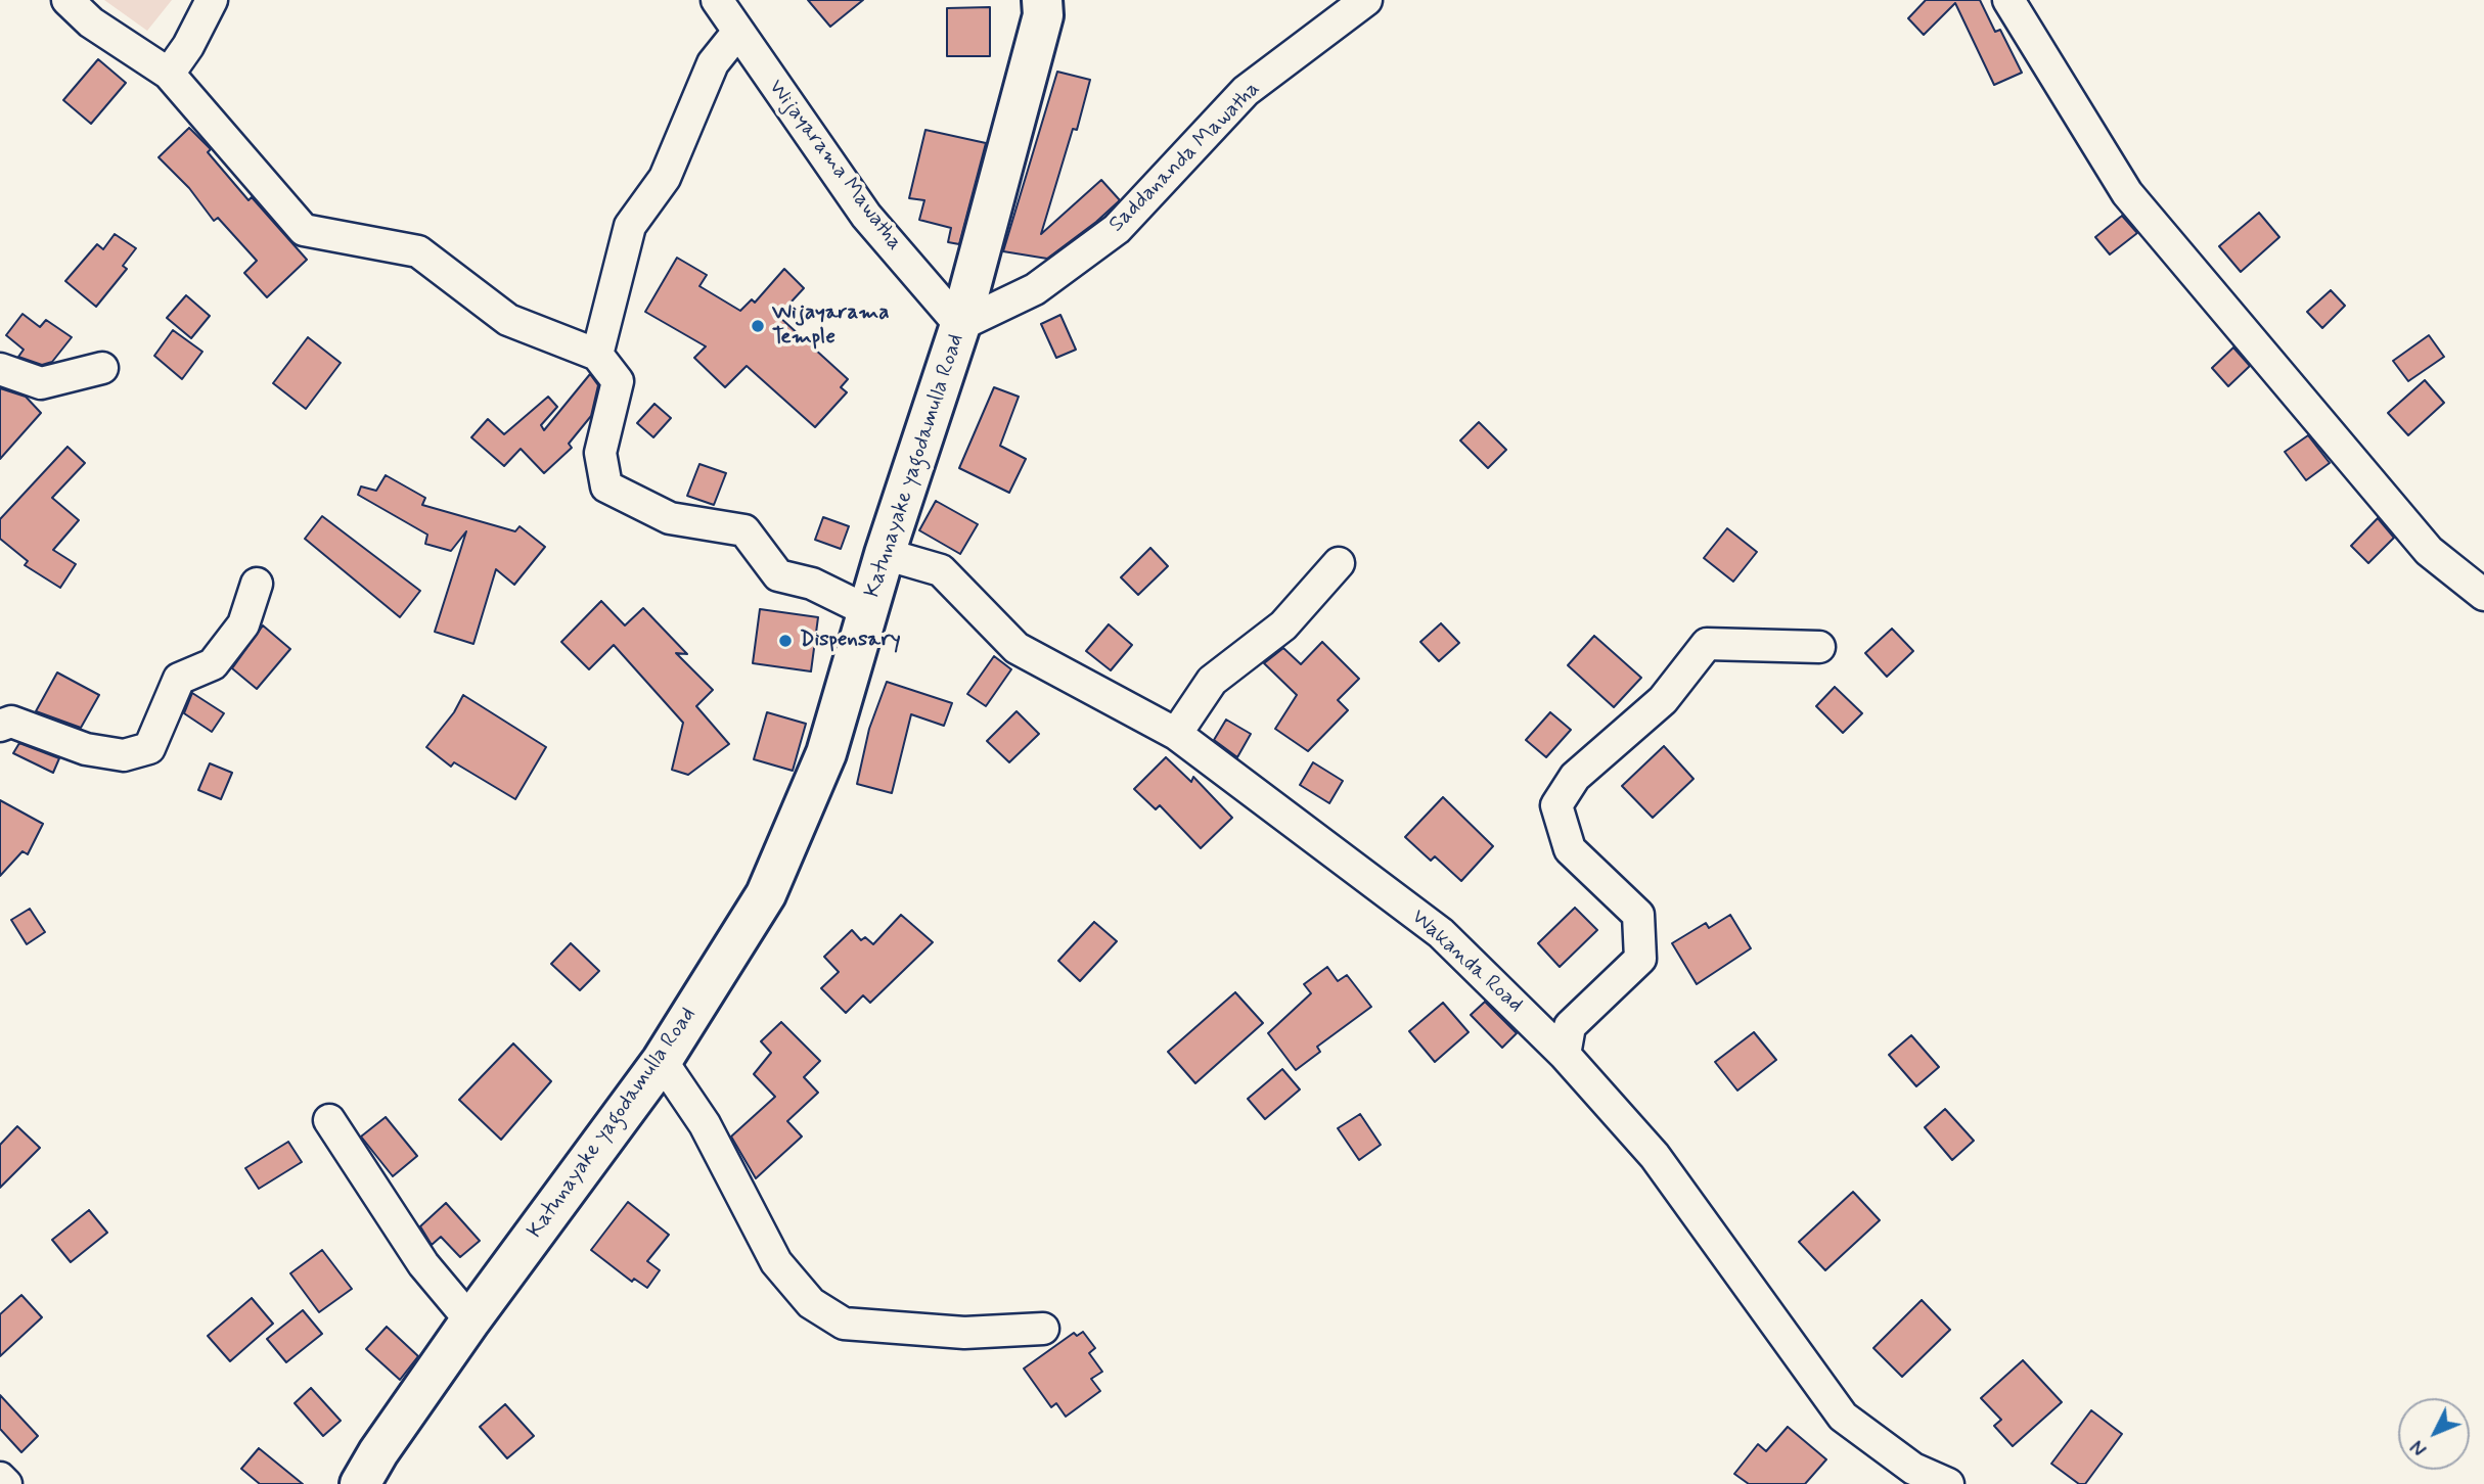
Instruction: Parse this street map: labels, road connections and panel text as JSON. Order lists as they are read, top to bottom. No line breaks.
{"streets":{"main road":["Katunayake yagodamulla Road"],"street":["Saddananda Mawatha","Wijayarama Mawatha","Wakanda Road"]},"crossings":[["Saddananda Mawatha","Wijayarama Mawatha"],["Saddananda Mawatha","Katunayake yagodamulla Road"],["Wijayarama Mawatha","Katunayake yagodamulla Road"],["Katunayake yagodamulla Road","Wakanda Road"]],"places":["Wijayarama Temple","Dispensary"],"north":"bottom left"}
